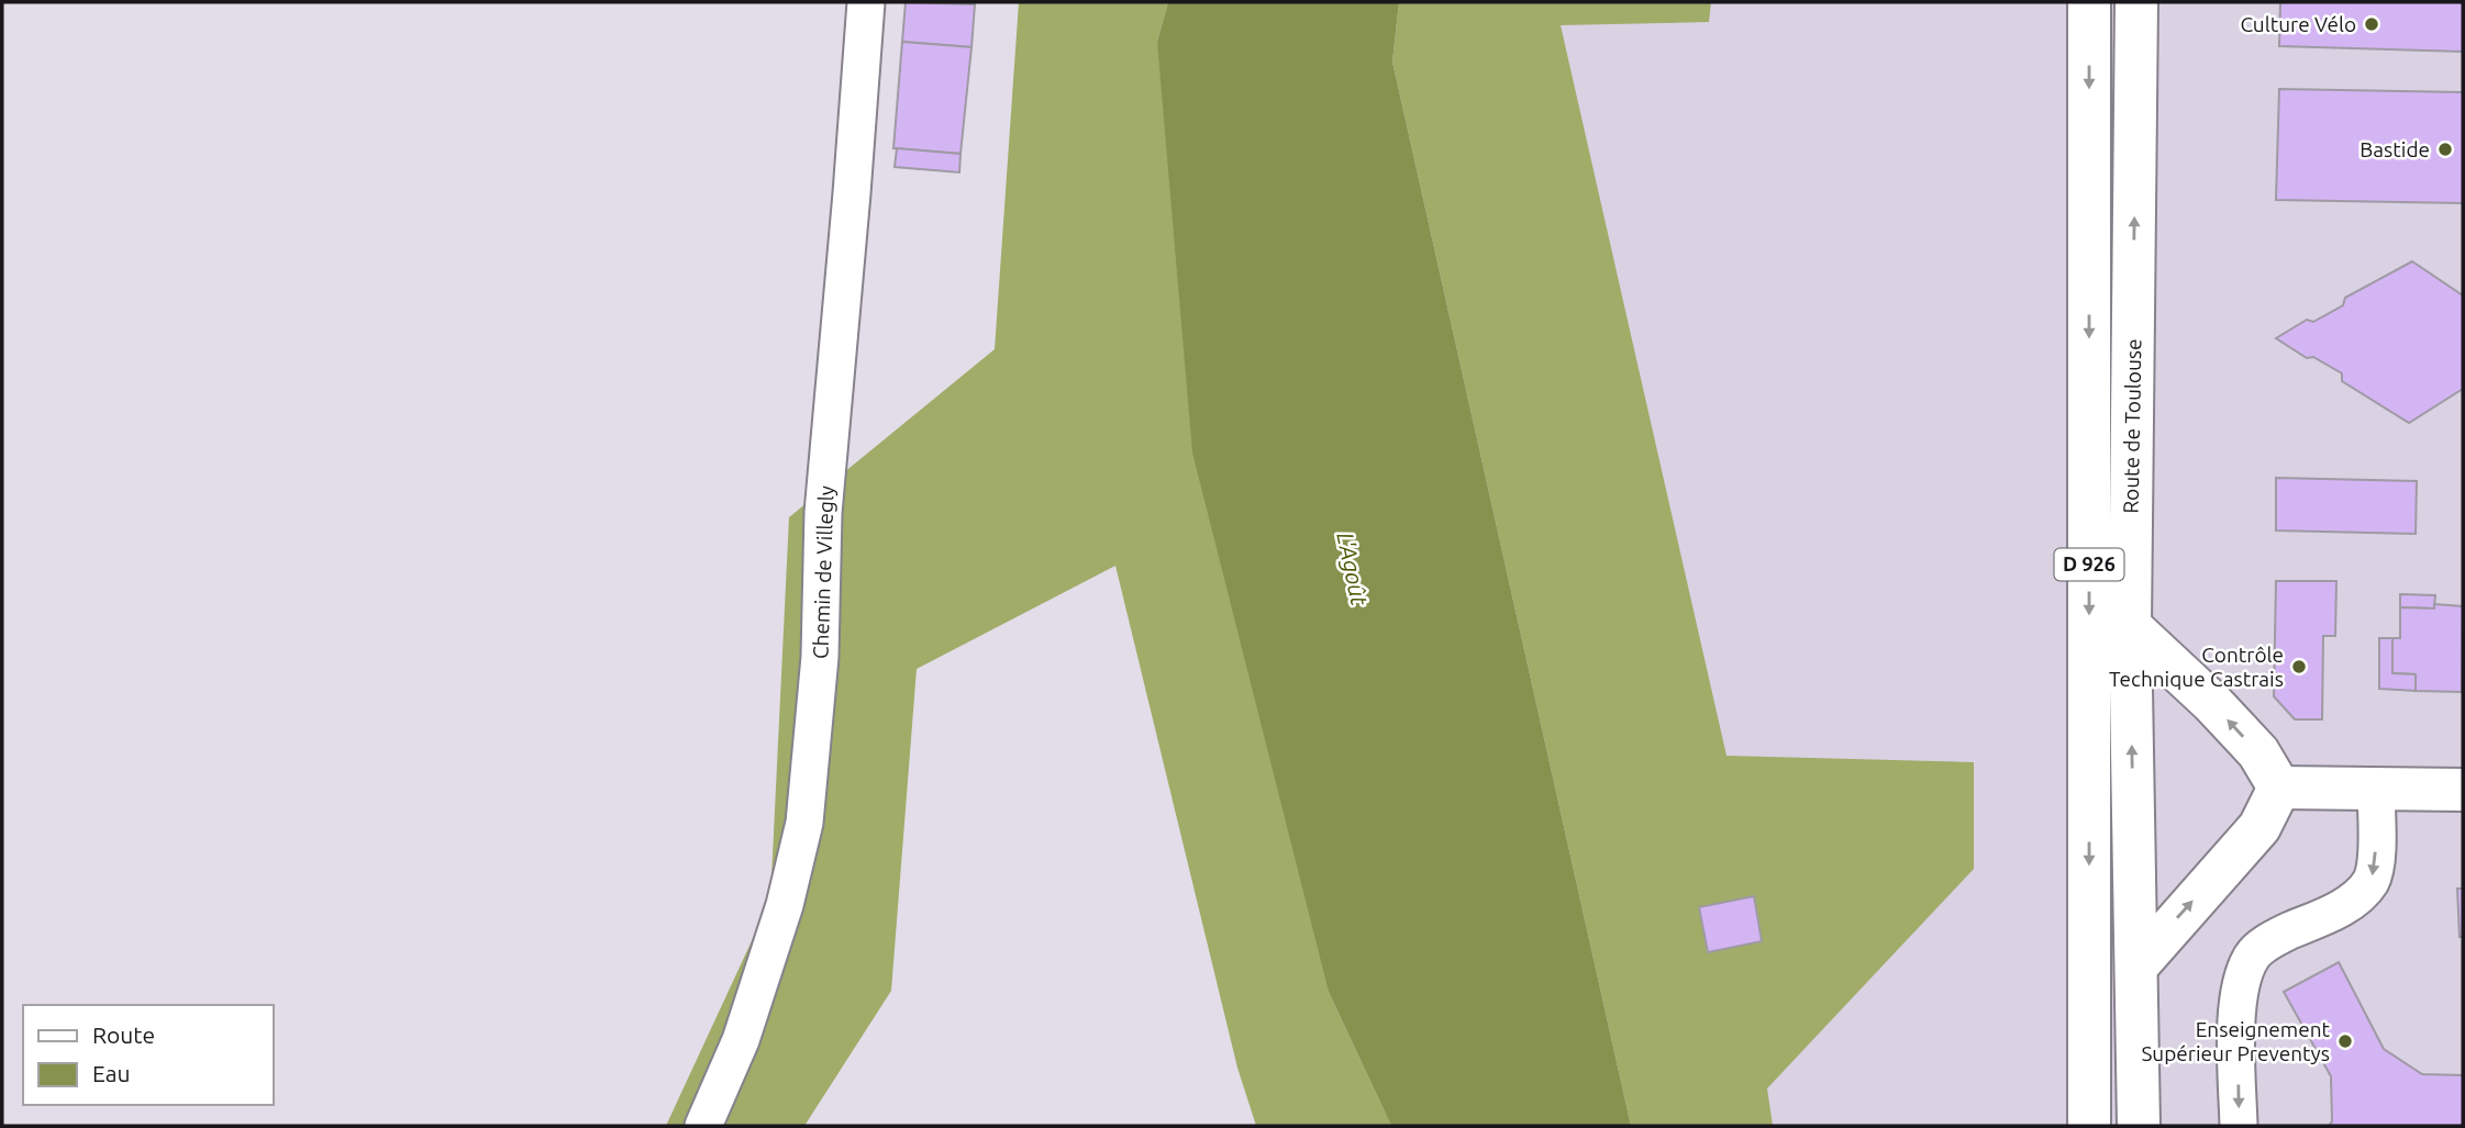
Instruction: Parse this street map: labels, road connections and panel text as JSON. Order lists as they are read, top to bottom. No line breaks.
{"streets":{"main road":["Route de Toulouse","D 926"],"street":["Chemin de Villegly"]},"water":["L'Agoût"],"places":["Culture Vélo","Bastide","Contrôle Technique Castrais","Enseignement Supérieur Preventys"],"legend":["Route","Eau"]}
